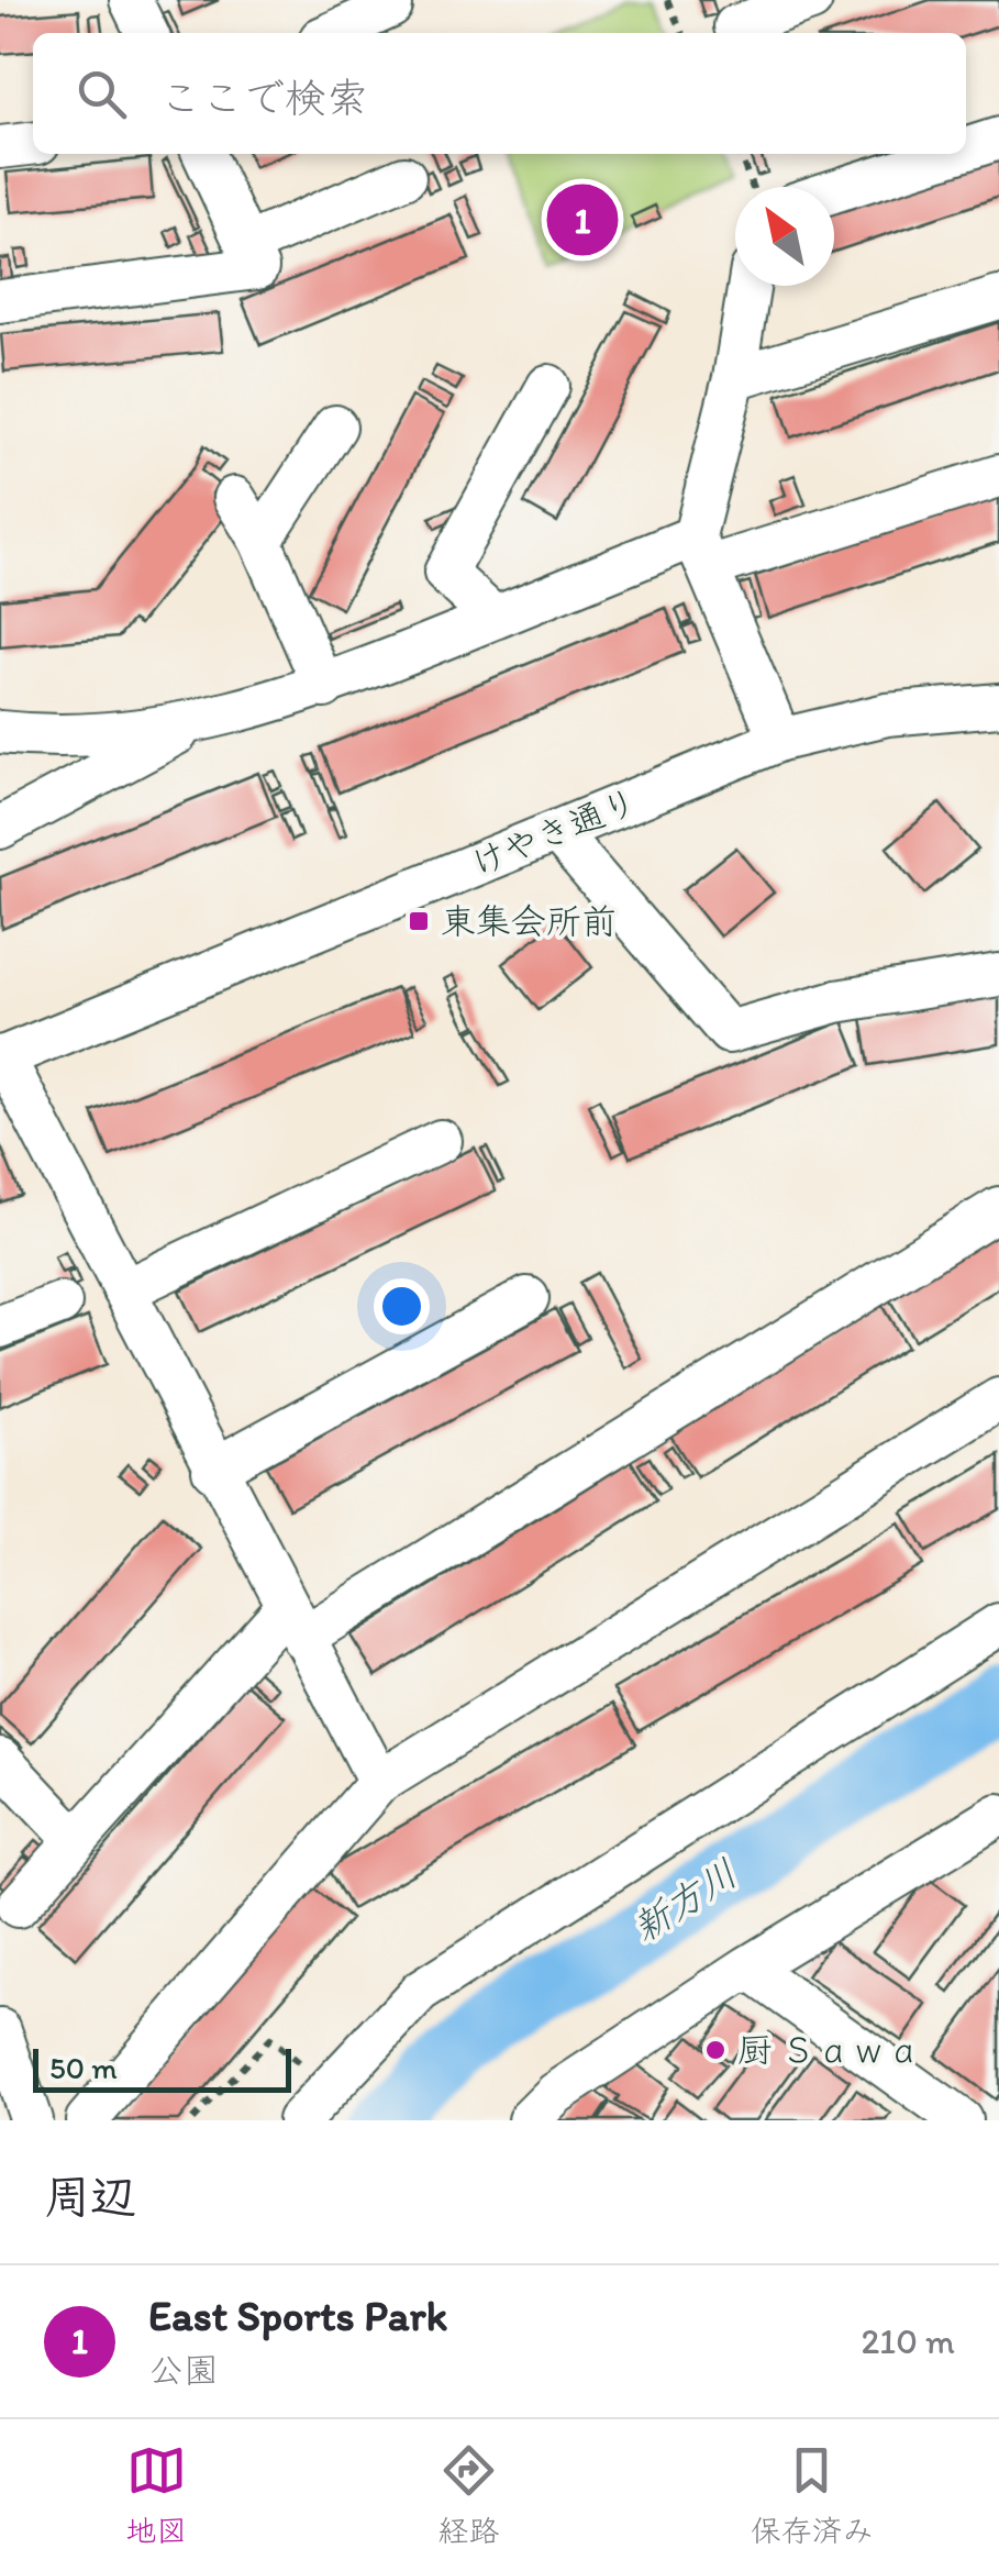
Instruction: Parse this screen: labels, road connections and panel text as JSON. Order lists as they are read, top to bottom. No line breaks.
{"streets":{"street":["けやき通り"]},"water":["新方川"],"places":{"transit":["東集会所前"],"other":["厨 Ｓａｗａ"]},"scale_bar":"50 m","north":"top left","page":{"search":"ここで検索","pins":"1","scale":"50 m","heading":"周辺","list":[{"mark":"1","name":"East Sports Park","note":"公園","value":"210 m"}],"nav":["地図","経路","保存済み"]}}
